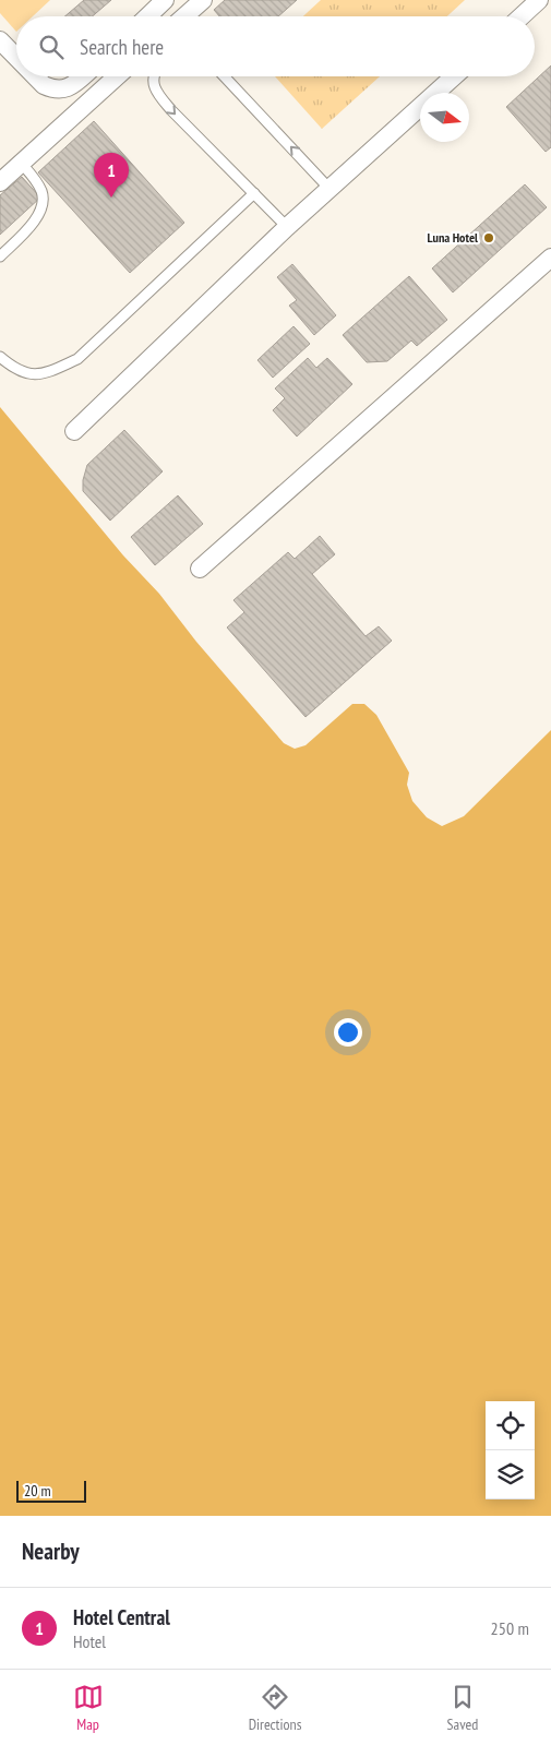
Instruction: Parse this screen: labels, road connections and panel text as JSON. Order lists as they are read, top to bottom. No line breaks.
{"places":["Luna Hotel"],"scale_bar":"20 m","north":"right","page":{"search":"Search here","pins":"1","scale":"20 m","heading":"Nearby","list":[{"mark":"1","name":"Hotel Central","note":"Hotel","value":"250 m"}],"nav":["Map","Directions","Saved"]}}
